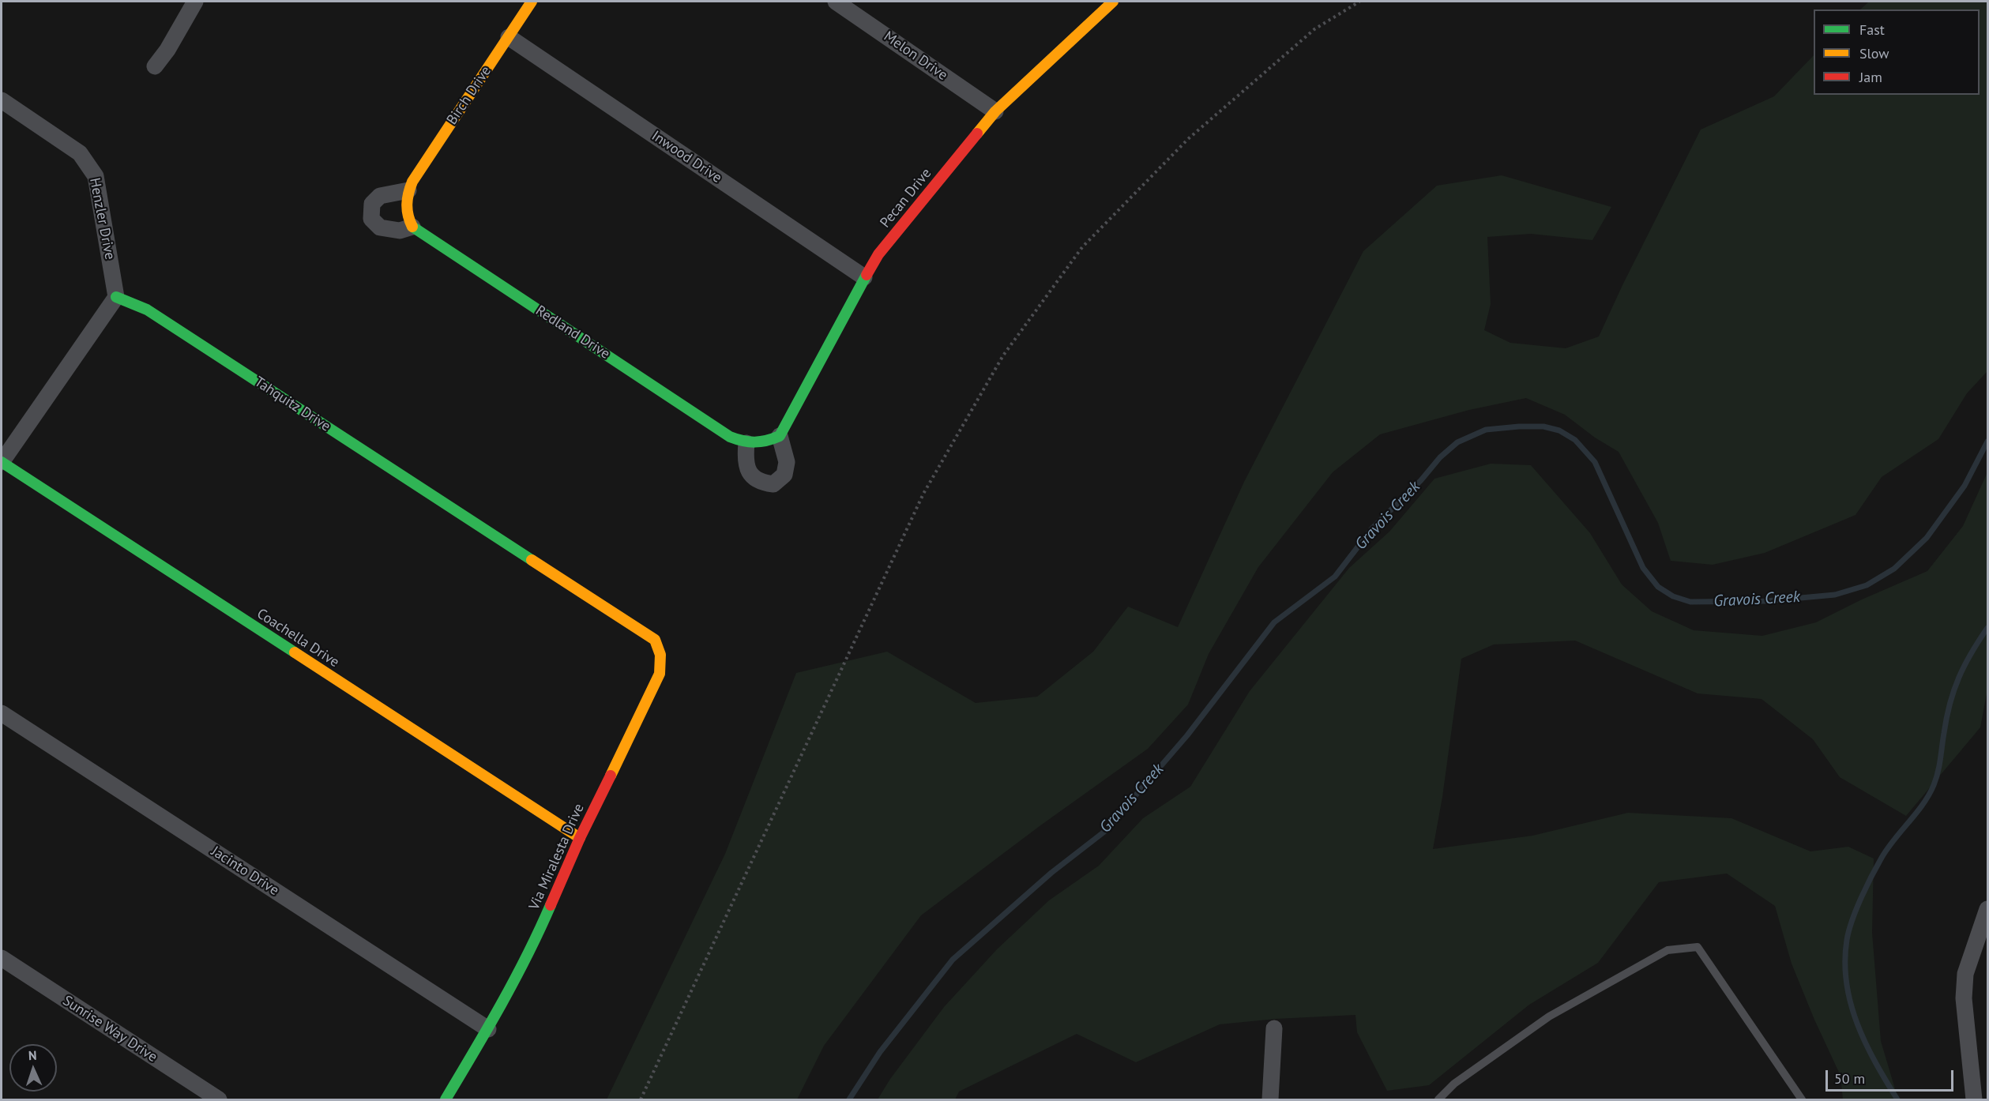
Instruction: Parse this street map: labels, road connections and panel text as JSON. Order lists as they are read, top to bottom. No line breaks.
{"streets":{"street":["Melon Drive","Birch Drive","Inwood Drive","Pecan Drive","Henzler Drive","Redland Drive","Tahquitz Drive","Coachella Drive","Via Miralesta Drive","Jacinto Drive","Sunrise Way Drive"]},"crossings":[["Melon Drive","Pecan Drive"],["Birch Drive","Inwood Drive"],["Birch Drive","Redland Drive"],["Inwood Drive","Pecan Drive"],["Pecan Drive","Redland Drive"],["Henzler Drive","Tahquitz Drive"],["Tahquitz Drive","Via Miralesta Drive"],["Coachella Drive","Via Miralesta Drive"],["Via Miralesta Drive","Jacinto Drive"]],"water":["Gravois Creek"],"legend":["Fast","Slow","Jam"],"scale_bar":"50 m","north":"top"}
